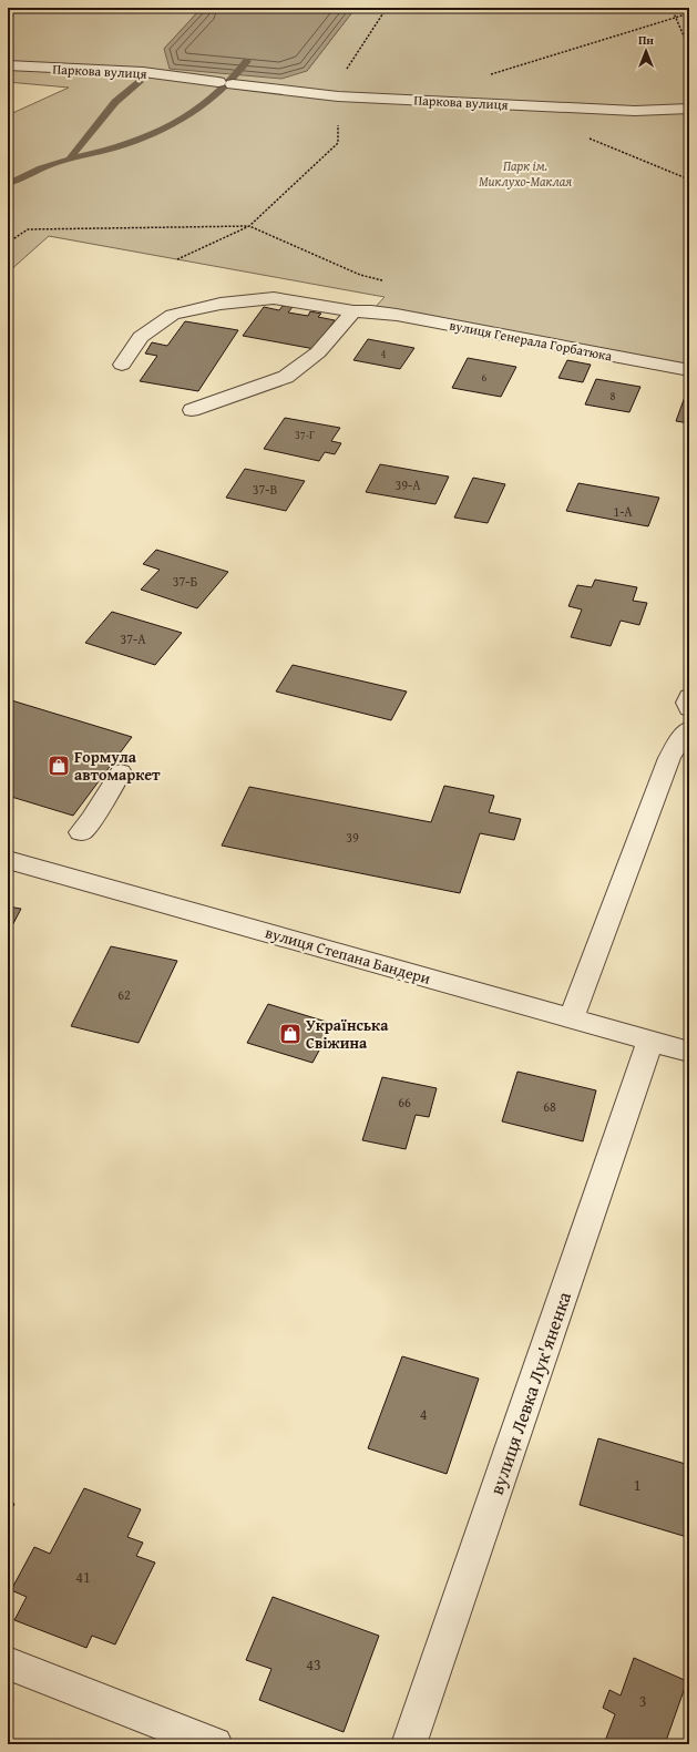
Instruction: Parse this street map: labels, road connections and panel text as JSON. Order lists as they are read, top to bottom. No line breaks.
{"streets":{"street":["Паркова вулиця","вулиця Генерала Горбатюка","вулиця Степана Бандери","вулиця Левка Лук'яненка"]},"crossings":[["вулиця Степана Бандери","вулиця Левка Лук'яненка"]],"parks":["Парк ім. Миклухо-Маклая"],"places":{"shop":["Fормула автомаркет","Українська Свіжина"]},"house_numbers":["4","6","8","37-Г","39-А","37-В","1-А","37-Б","37-А","39","62","66","68","4","1","41","43","3"],"north":"top"}
